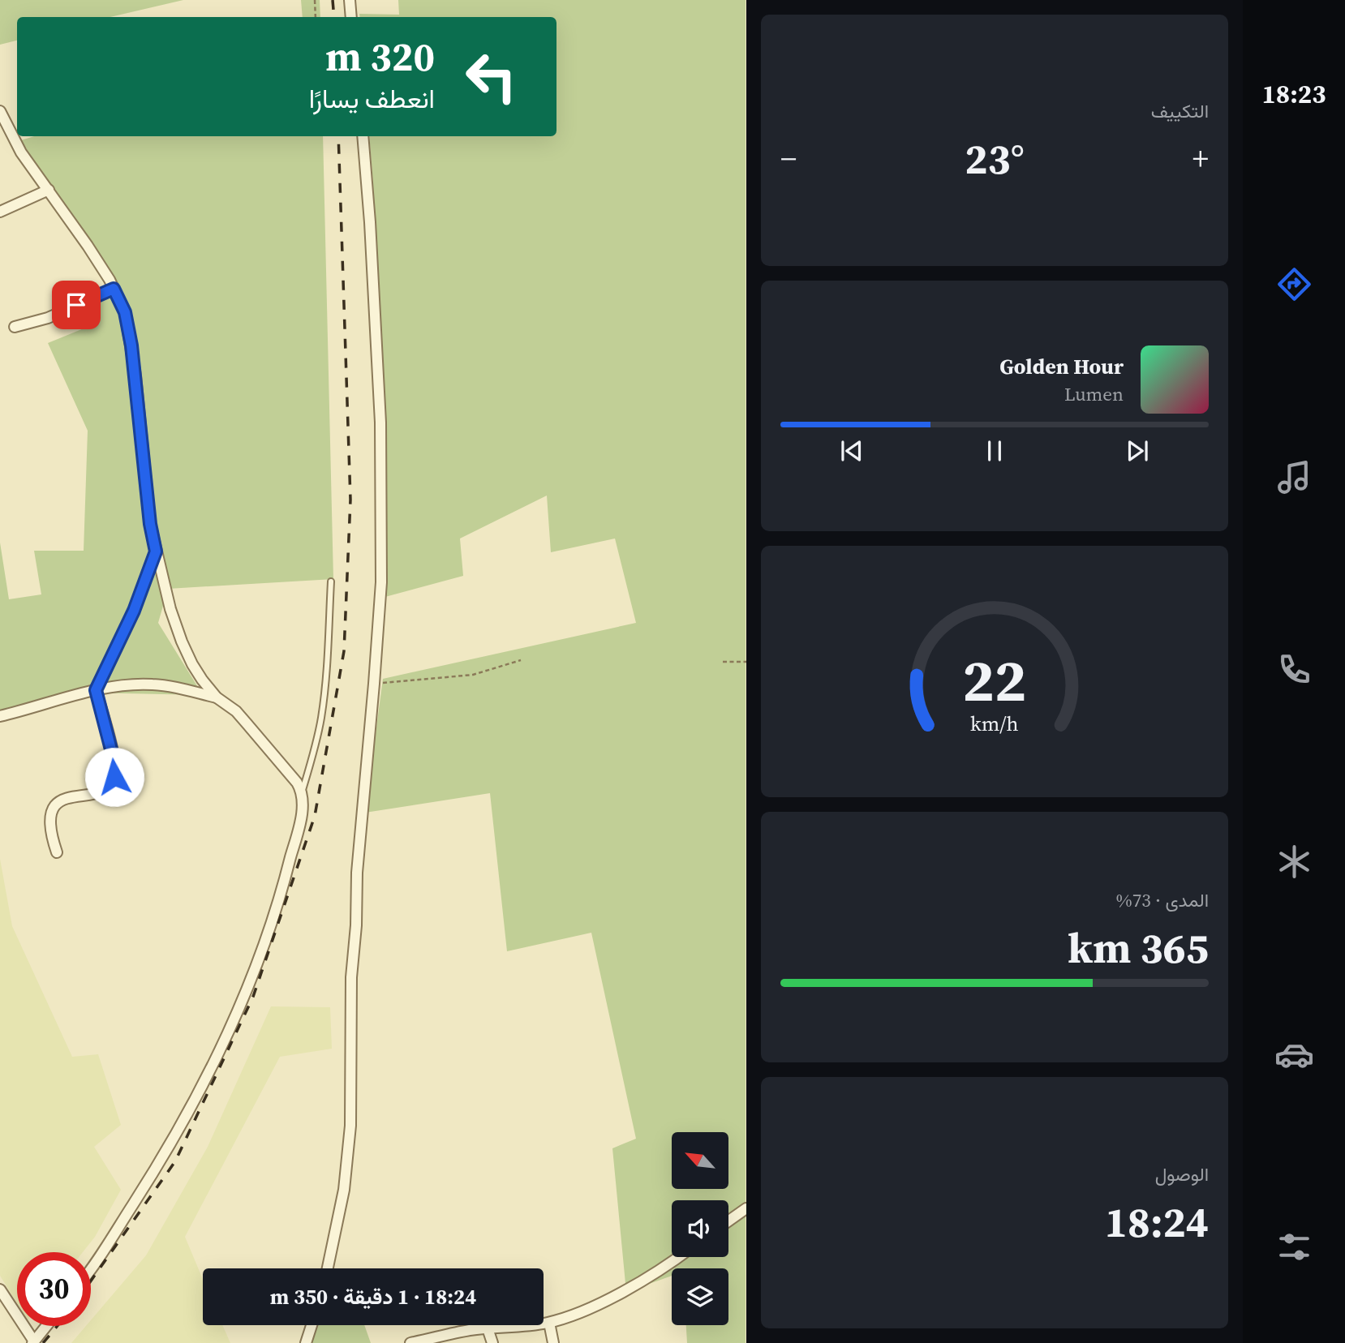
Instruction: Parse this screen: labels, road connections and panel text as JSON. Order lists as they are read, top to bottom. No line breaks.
{"north":"top left","page":{"tabs":"18:23","tile":["التكييف",["المدى · 73%","365 km"],["الوصول","18:24"]],"turn":["320 m","انعطف يسارًا"],"heat":["−","23°","+"],"song":["Golden Hour","Lumen"],"limit":"30","trip":"18:24 · 1 دقيقة · 350 m","gauge":["22","km/h"]}}
